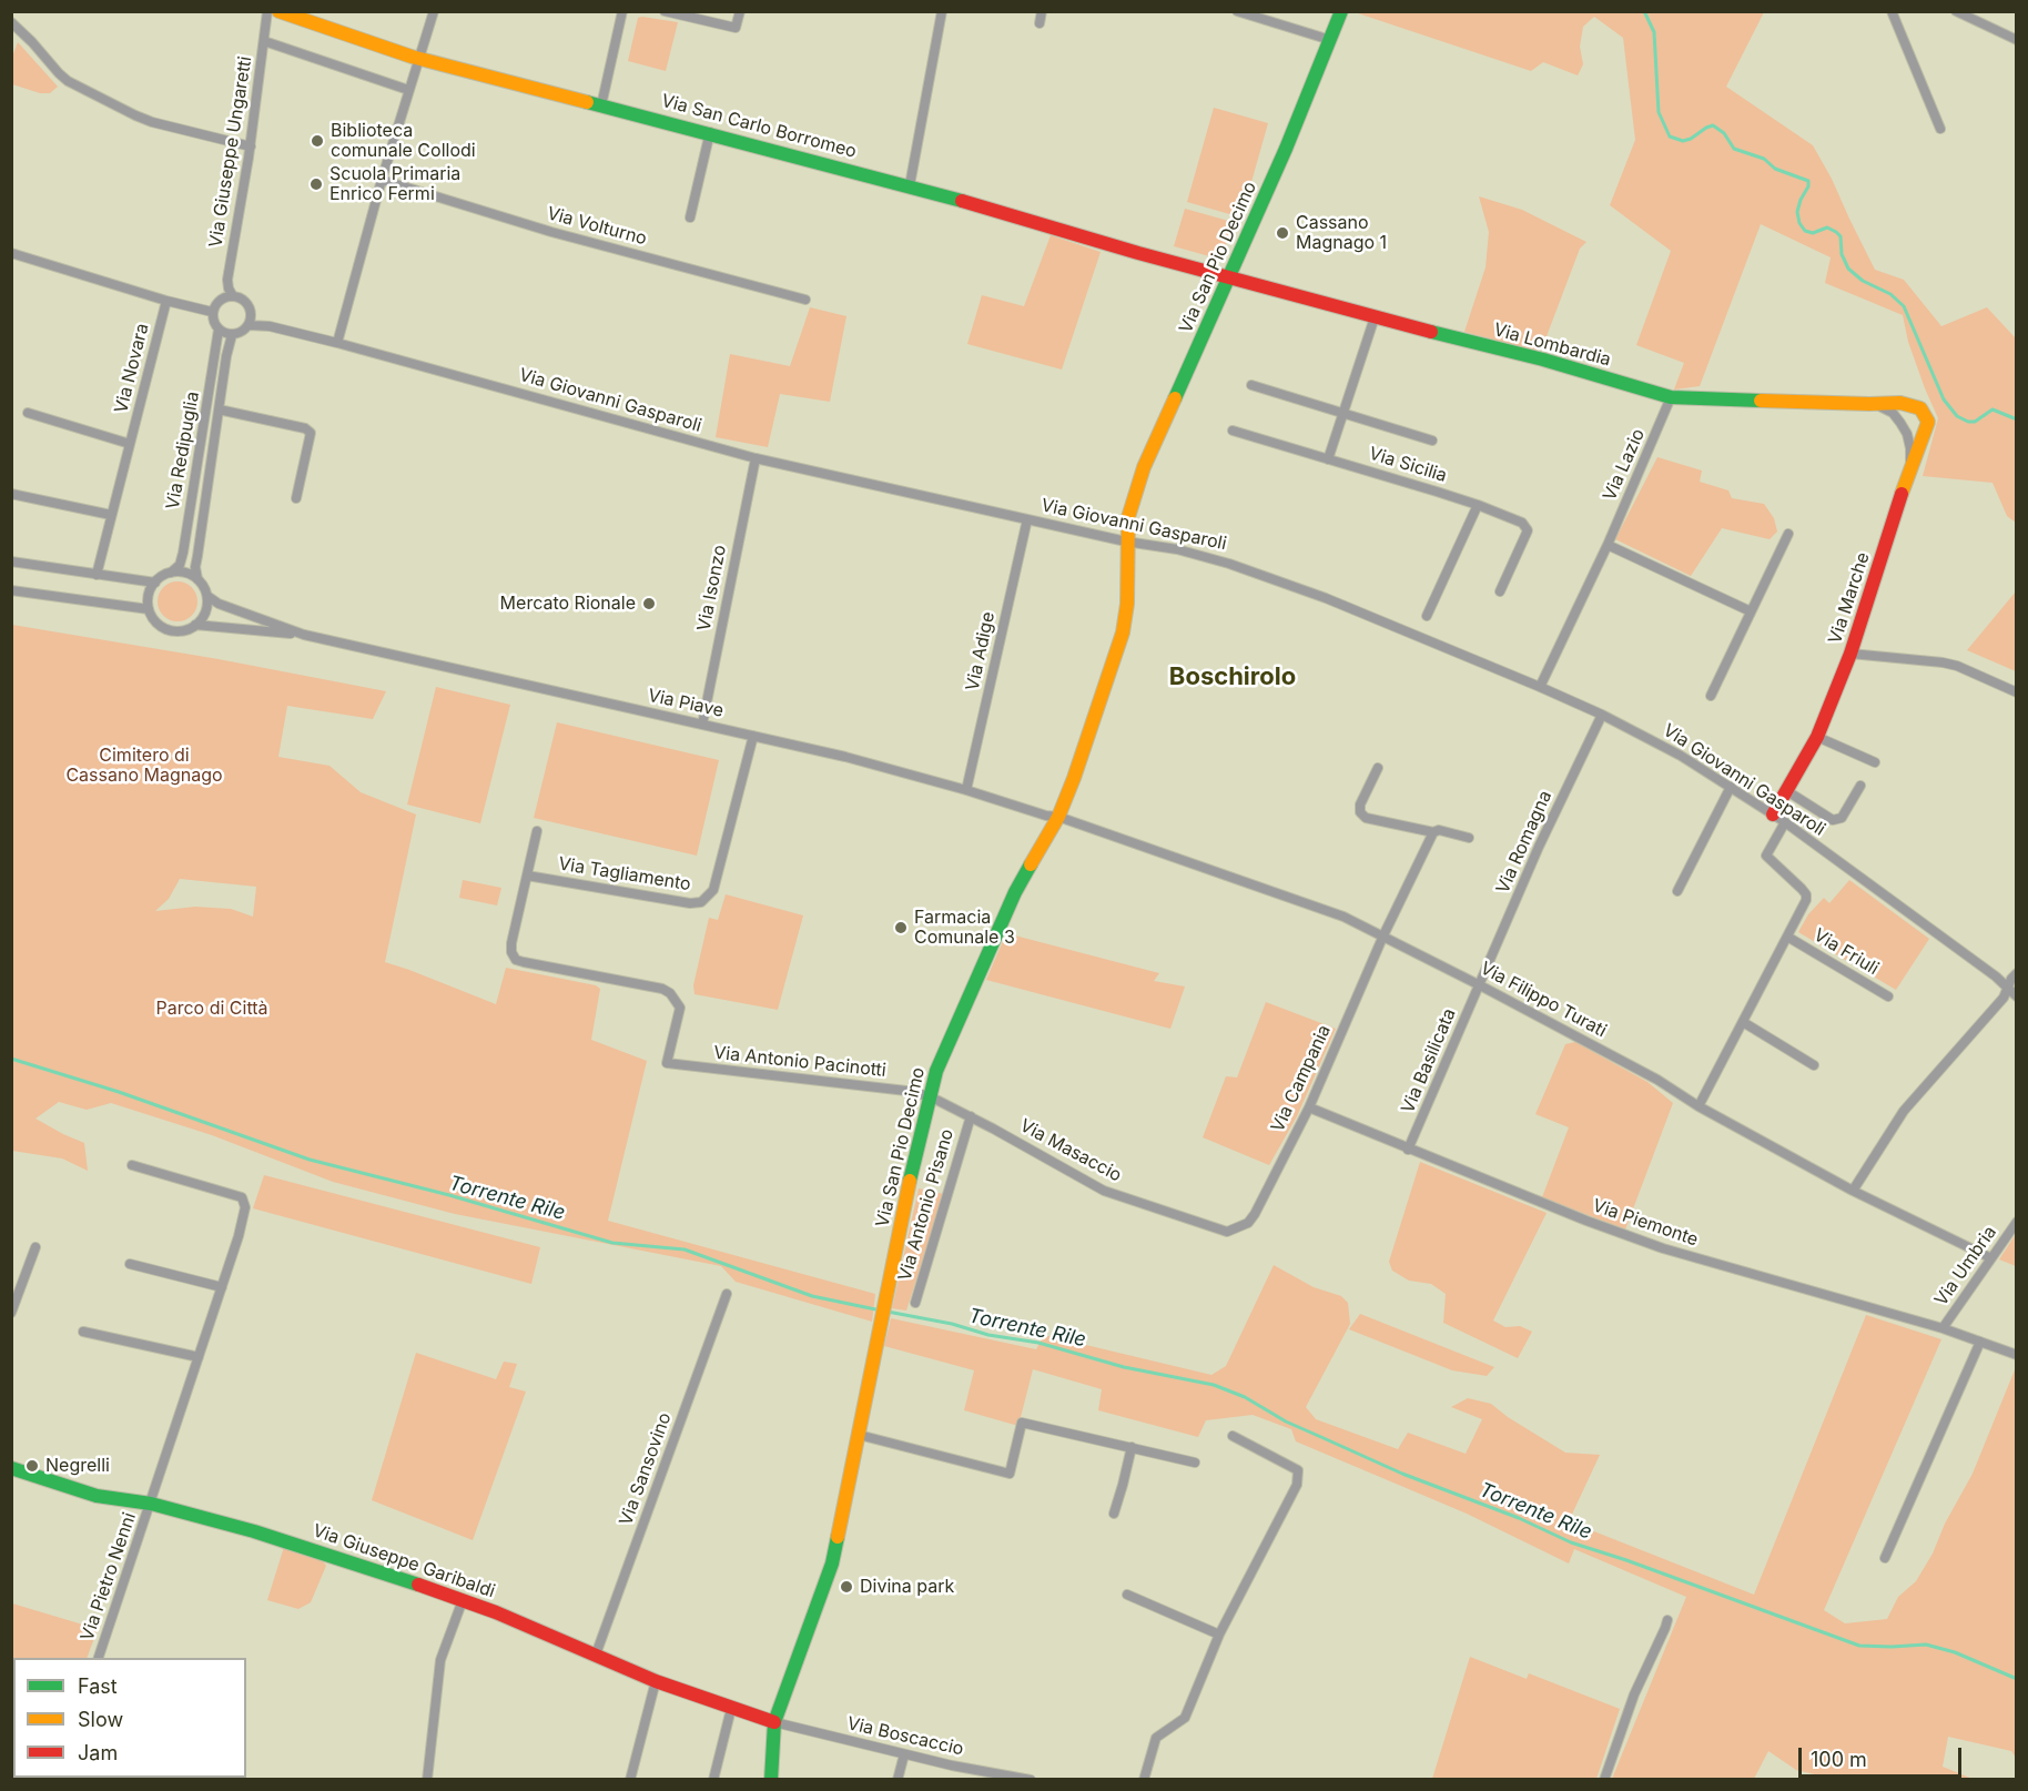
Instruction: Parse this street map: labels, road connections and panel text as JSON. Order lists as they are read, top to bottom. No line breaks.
{"streets":{"street":["Via San Carlo Borromeo","Via Giuseppe Ungaretti","Via Volturno","Via San Pio Decimo","Via Lombardia","Via Novara","Via Giovanni Gasparoli","Via Redipuglia","Via Sicilia","Via Lazio","Via Isonzo","Via Marche","Via Adige","Via Piave","Via Romagna","Via Tagliamento","Via Friuli","Via Filippo Turati","Via Basilicata","Via Antonio Pacinotti","Via Campania","Via Masaccio","Via Antonio Pisano","Via Piemonte","Via Umbria","Via Sansovino","Via Giuseppe Garibaldi","Via Pietro Nenni","Via Boscaccio"]},"crossings":[["Via San Carlo Borromeo","Via San Pio Decimo"],["Via San Carlo Borromeo","Via Lombardia"],["Via Giuseppe Ungaretti","Via Giovanni Gasparoli"],["Via Giuseppe Ungaretti","Via Redipuglia"],["Via San Pio Decimo","Via Lombardia"],["Via San Pio Decimo","Via Giovanni Gasparoli"],["Via San Pio Decimo","Via Piave"],["Via San Pio Decimo","Via Filippo Turati"],["Via San Pio Decimo","Via Antonio Pacinotti"],["Via San Pio Decimo","Via Masaccio"],["Via San Pio Decimo","Via Giuseppe Garibaldi"],["Via San Pio Decimo","Via Boscaccio"],["Via Lombardia","Via Lazio"],["Via Lombardia","Via Marche"],["Via Giovanni Gasparoli","Via Redipuglia"],["Via Giovanni Gasparoli","Via Lazio"],["Via Giovanni Gasparoli","Via Isonzo"],["Via Giovanni Gasparoli","Via Marche"],["Via Giovanni Gasparoli","Via Adige"],["Via Giovanni Gasparoli","Via Romagna"],["Via Giovanni Gasparoli","Via Friuli"],["Via Redipuglia","Via Piave"],["Via Isonzo","Via Piave"],["Via Adige","Via Piave"],["Via Piave","Via Tagliamento"],["Via Piave","Via Filippo Turati"],["Via Romagna","Via Filippo Turati"],["Via Romagna","Via Basilicata"],["Via Tagliamento","Via Antonio Pacinotti"],["Via Friuli","Via Filippo Turati"],["Via Filippo Turati","Via Basilicata"],["Via Filippo Turati","Via Campania"],["Via Filippo Turati","Via Umbria"],["Via Basilicata","Via Piemonte"],["Via Antonio Pacinotti","Via Masaccio"],["Via Campania","Via Masaccio"],["Via Campania","Via Piemonte"],["Via Masaccio","Via Antonio Pisano"],["Via Piemonte","Via Umbria"],["Via Sansovino","Via Giuseppe Garibaldi"],["Via Giuseppe Garibaldi","Via Pietro Nenni"],["Via Giuseppe Garibaldi","Via Boscaccio"]],"districts":["Boschirolo"],"water":["Torrente Rile"],"parks":["Cimitero di Cassano Magnago","Parco di Città"],"places":["Biblioteca comunale Collodi","Scuola Primaria Enrico Fermi","Cassano Magnago 1","Mercato Rionale","Farmacia Comunale 3","Negrelli","Divina park"],"legend":["Fast","Slow","Jam"],"scale_bar":"100 m"}
